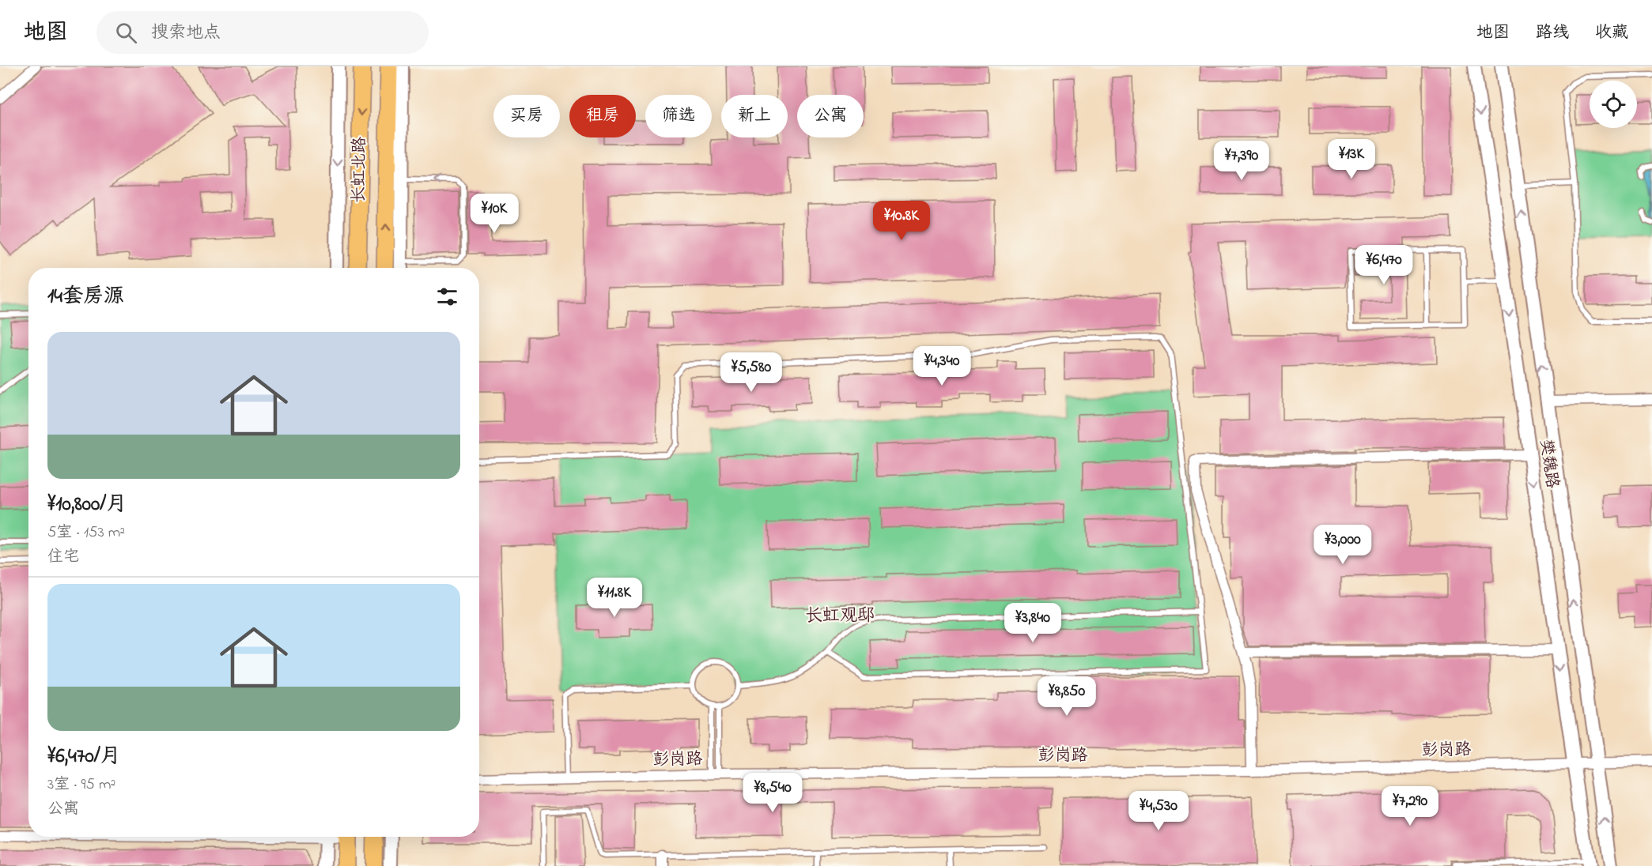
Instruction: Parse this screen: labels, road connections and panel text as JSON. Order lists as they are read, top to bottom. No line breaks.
{"streets":{"highway":["长虹北路"],"street":["樊魏路","彭岗路"]},"crossings":[["樊魏路","彭岗路"]],"districts":["长虹观邸"],"page":{"header":"地图","search":"搜索地点","nav":["地图","路线","收藏"],"chip":["买房","租房","筛选","新上","公寓"],"price":["¥13K","¥7,390","¥10K","¥10.8K","¥6,470","¥4,340","¥5,580","¥3,000","¥11.8K","¥3,840","¥8,850","¥8,540","¥7,290","¥4,530"],"heading":"14套房源","list":[{"name":"¥10,800/月","note":"5室 · 153 m² · 住宅"},{"name":"¥6,470/月","note":"3室 · 95 m² · 公寓"}]}}
